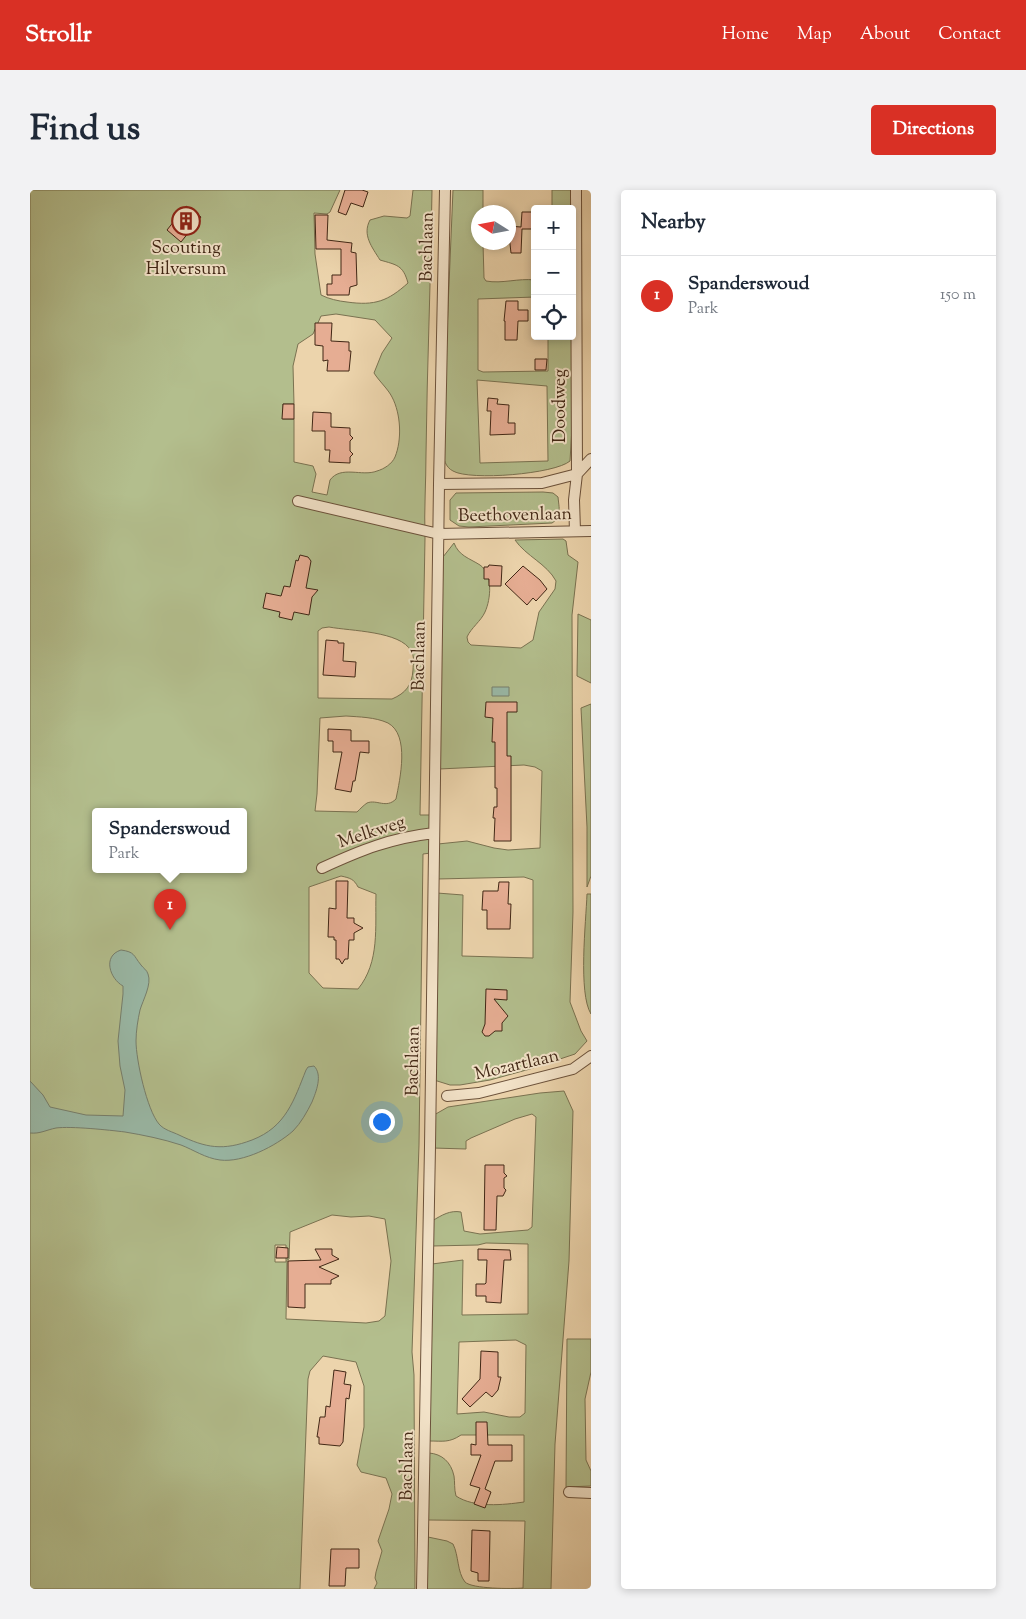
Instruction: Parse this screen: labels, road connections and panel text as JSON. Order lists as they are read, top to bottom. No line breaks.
{"streets":{"street":["Bachlaan","Doodweg","Beethovenlaan","Melkweg","Mozartlaan"]},"crossings":[["Bachlaan","Beethovenlaan"],["Bachlaan","Melkweg"],["Doodweg","Beethovenlaan"]],"places":{"building":["Scouting Hilversum"]},"north":"left","page":{"header":"Strollr","nav":["Home","Map","About","Contact"],"title":"Find us","buttons":"Directions","heading":"Nearby","map_buttons":["+","−"],"list":[{"mark":"1","name":"Spanderswoud","note":"Park","value":"150 m"}],"popup":["Spanderswoud","Park"],"pins":"1"}}
